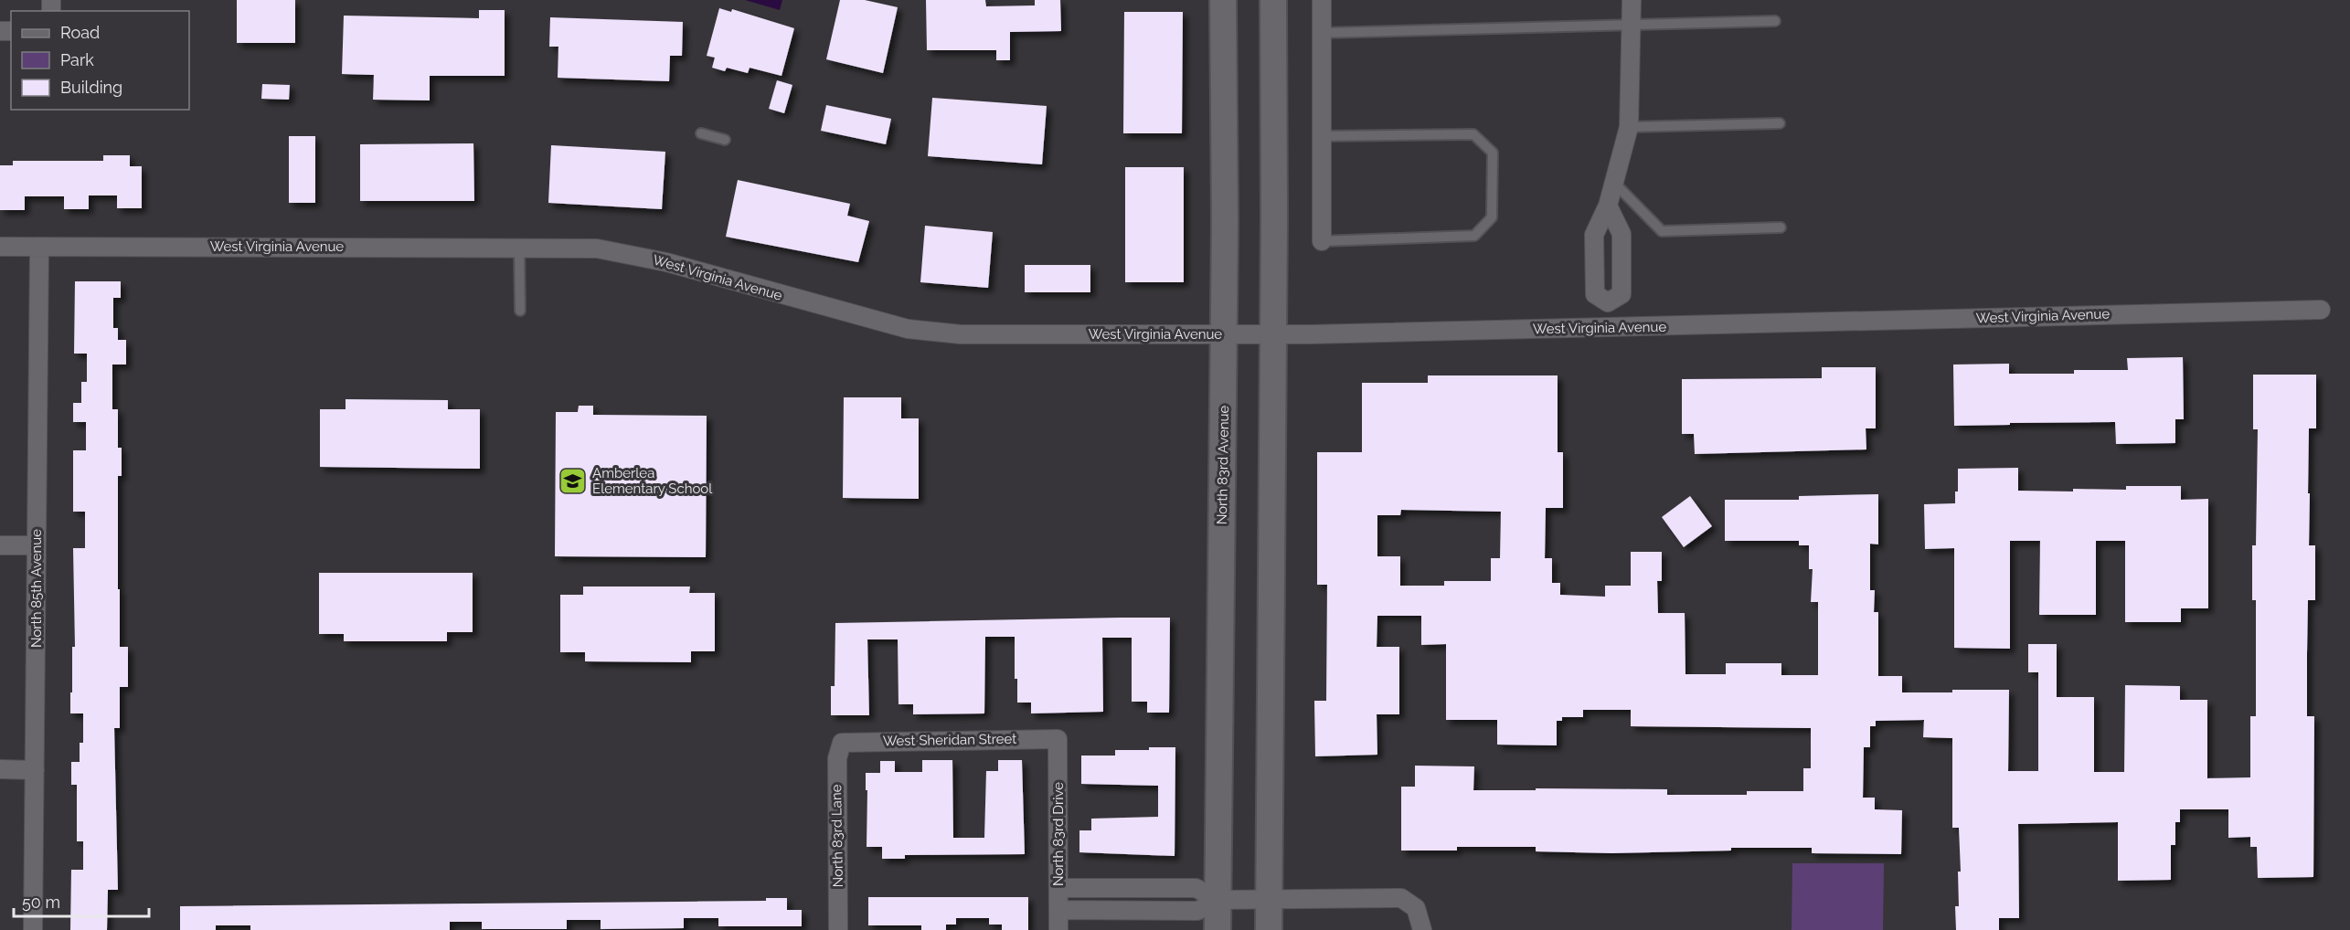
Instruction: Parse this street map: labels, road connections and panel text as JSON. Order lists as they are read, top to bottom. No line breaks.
{"streets":{"main road":["North 83rd Avenue"],"street":["West Virginia Avenue","North 85th Avenue","West Sheridan Street","North 83rd Drive","North 83rd Lane"]},"crossings":[["West Virginia Avenue","North 83rd Avenue"],["West Virginia Avenue","North 85th Avenue"],["West Sheridan Street","North 83rd Drive"],["West Sheridan Street","North 83rd Lane"]],"places":{"school or university":["Amberlea Elementary School"]},"legend":["Road","Park","Building"],"scale_bar":"50 m"}
